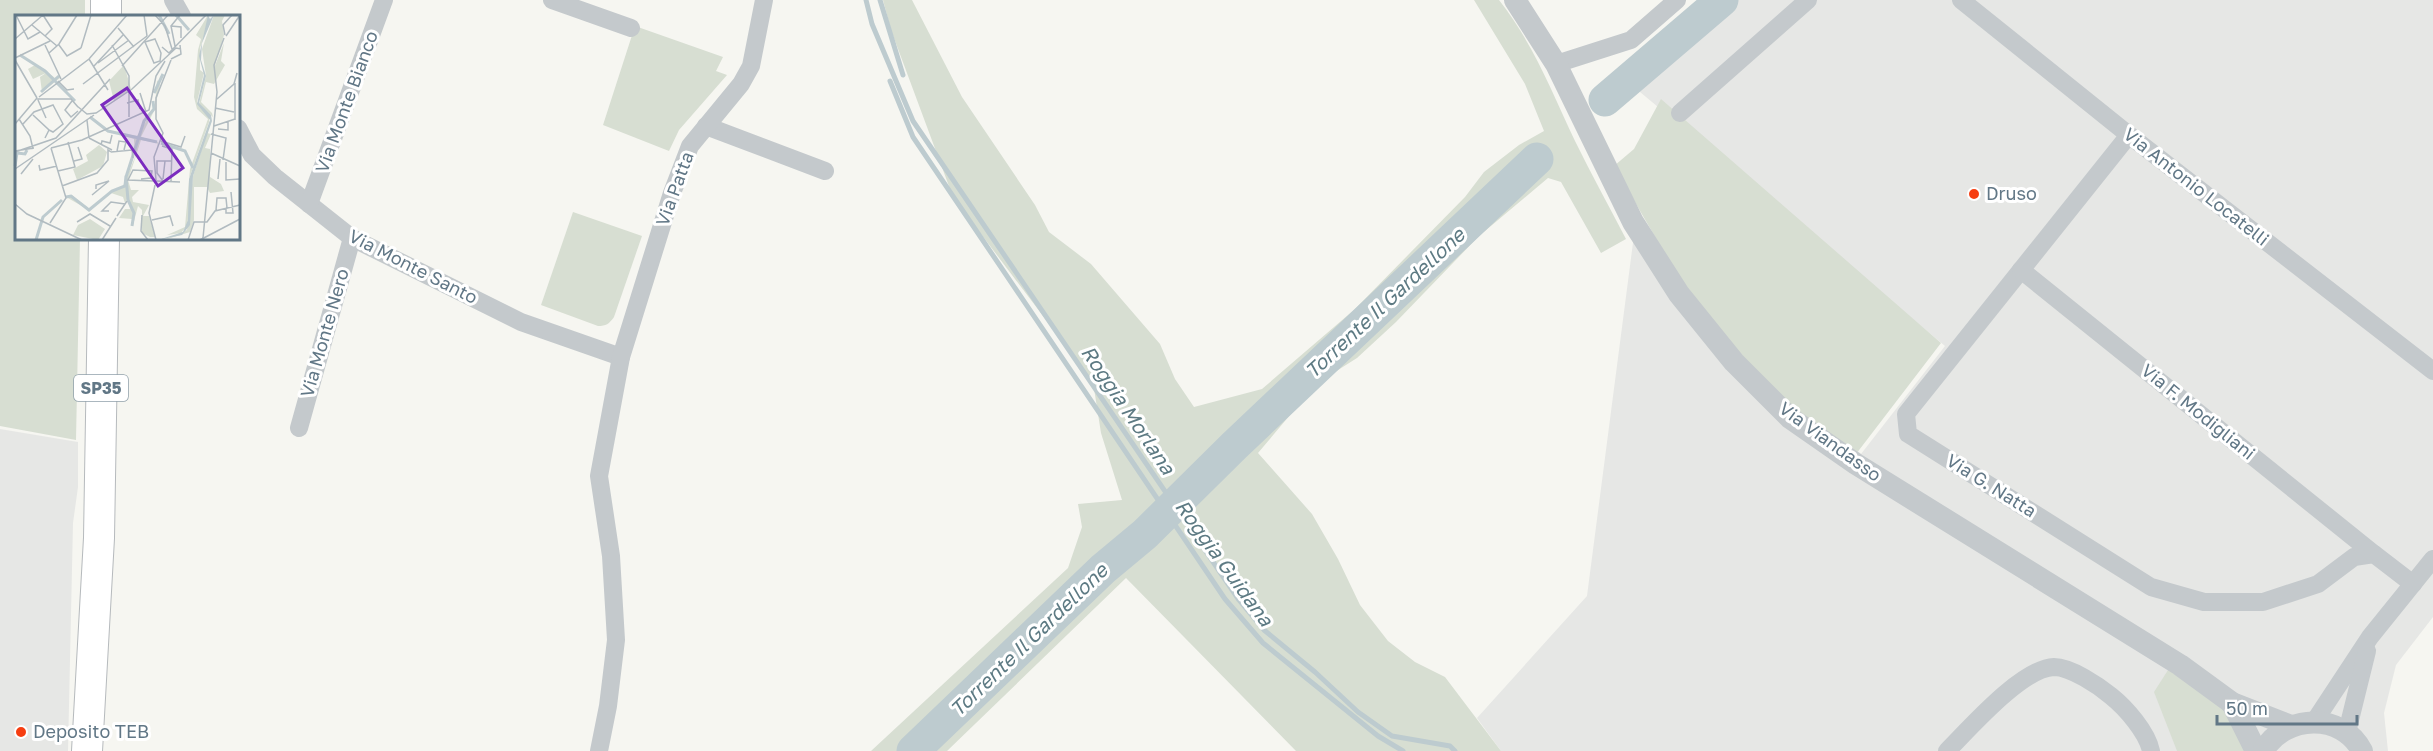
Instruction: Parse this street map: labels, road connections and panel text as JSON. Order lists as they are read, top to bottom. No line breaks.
{"streets":{"highway":["SP35"],"street":["Via Monte Bianco","Via Antonio Locatelli","Via Patta","Via Monte Santo","Via Monte Nero","Via F. Modigliani","Via Viandasso","Via G. Natta"]},"crossings":[["Via Monte Bianco","Via Monte Santo"],["Via Antonio Locatelli","Via G. Natta"],["Via Patta","Via Monte Santo"],["Via Monte Santo","Via Monte Nero"],["Via F. Modigliani","Via G. Natta"]],"water":["Torrente Il Gardellone","Roggia Morlana","Roggia Guidana"],"places":["Druso","Deposito TEB"],"scale_bar":"50 m"}
